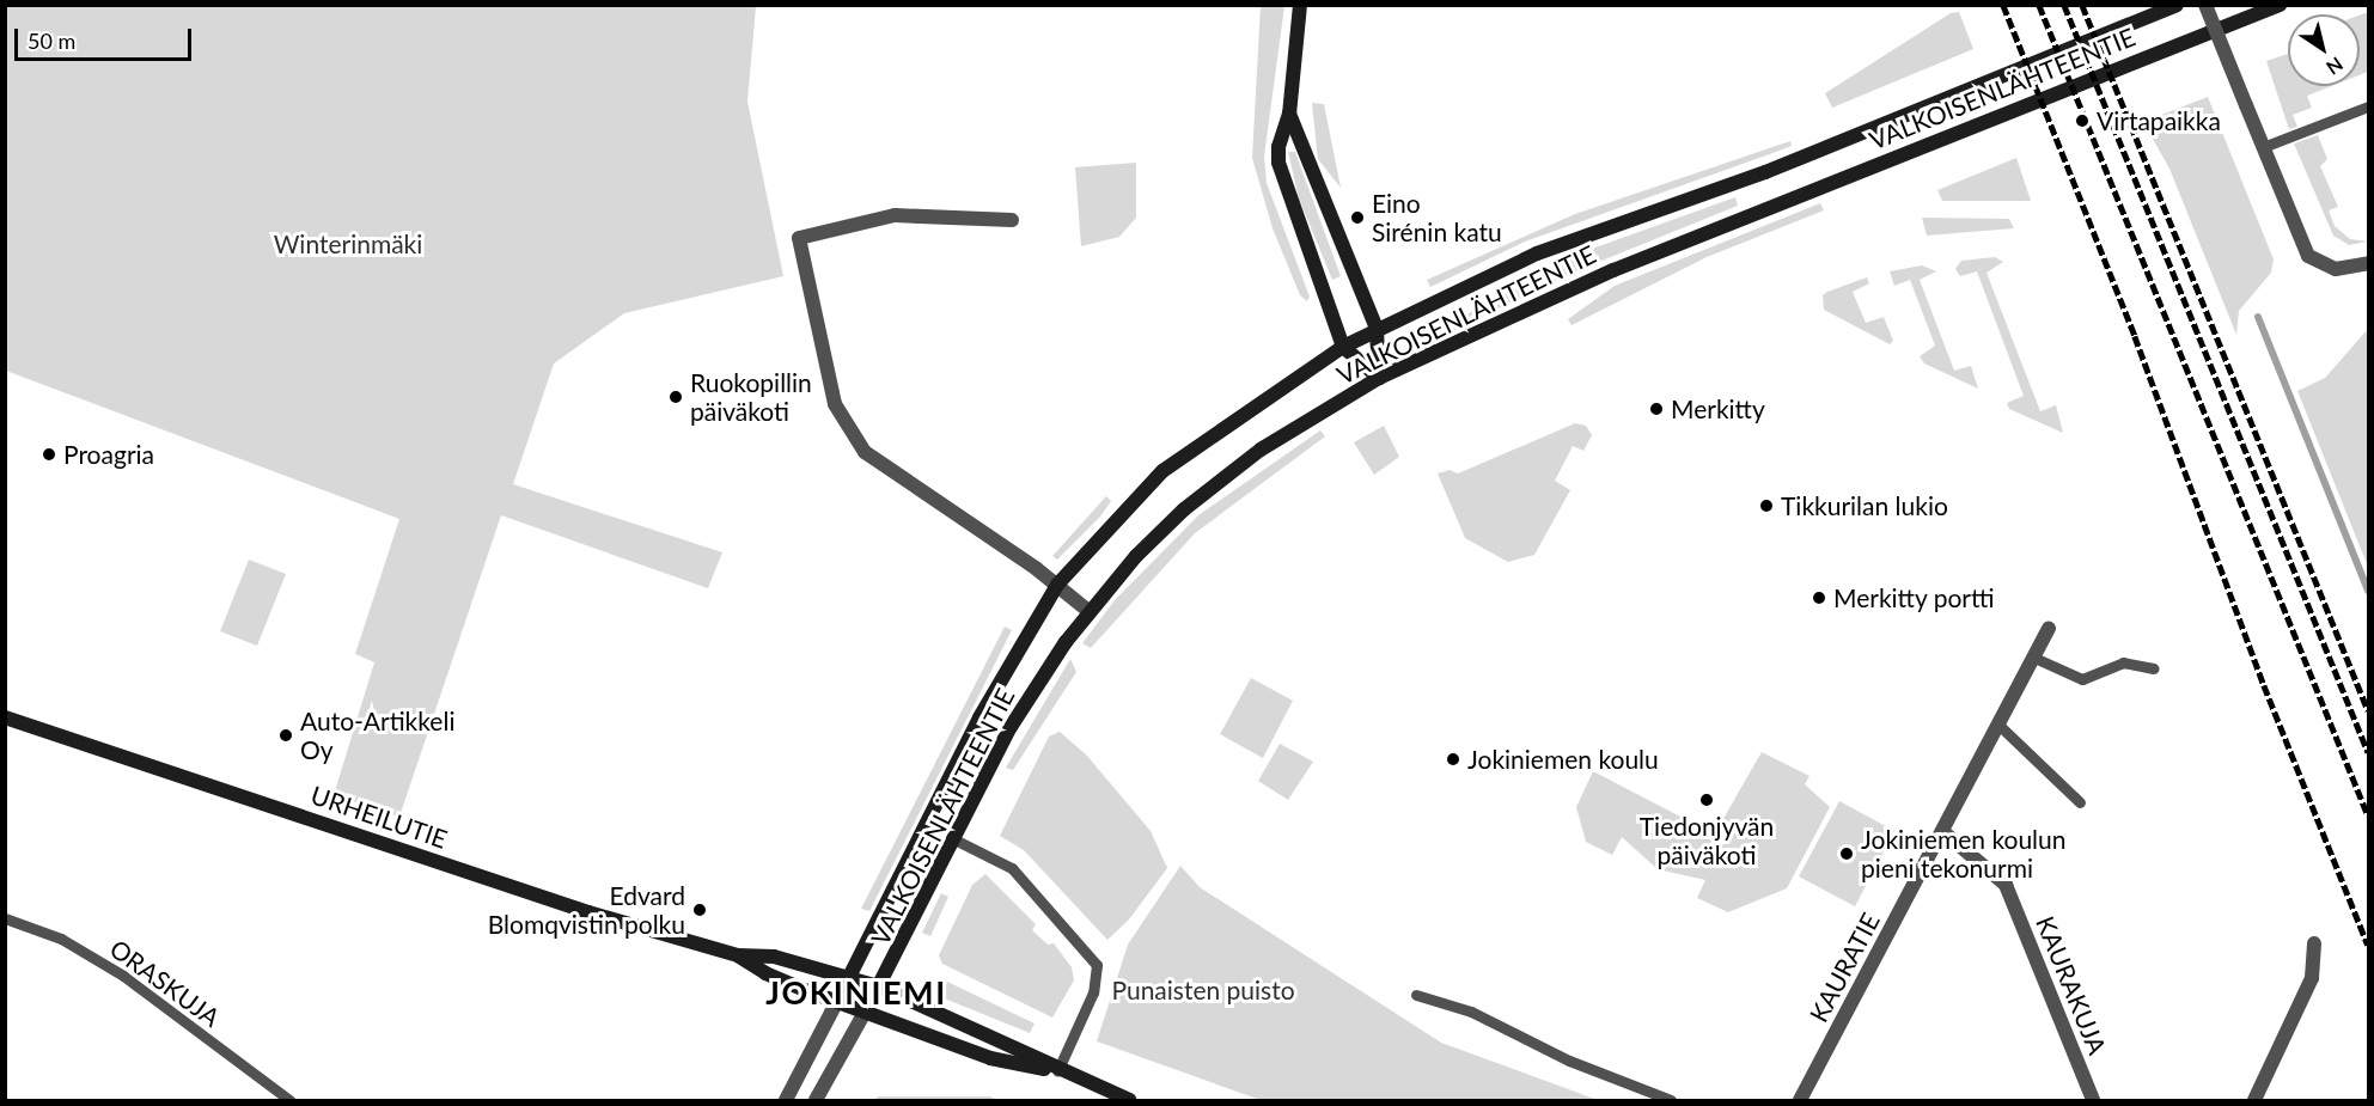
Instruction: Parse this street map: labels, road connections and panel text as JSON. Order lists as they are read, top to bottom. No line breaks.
{"streets":{"main road":["VALKOISENLÄHTEENTIE","URHEILUTIE"],"street":["KAURATIE","KAURAKUJA"],"lane":["ORASKUJA"]},"crossings":[["VALKOISENLÄHTEENTIE","URHEILUTIE"],["KAURATIE","KAURAKUJA"]],"districts":["JOKINIEMI"],"parks":["Winterinmäki","Punaisten puisto"],"places":["Virtapaikka","Eino Sirénin katu","Ruokopillin päiväkoti","Merkitty","Proagria","Tikkurilan lukio","Merkitty portti","Auto-Artikkeli Oy","Jokiniemen koulu","Tiedonjyvän päiväkoti","Jokiniemen koulun pieni tekonurmi","Edvard Blomqvistin polku"],"scale_bar":"50 m","north":"bottom right"}
